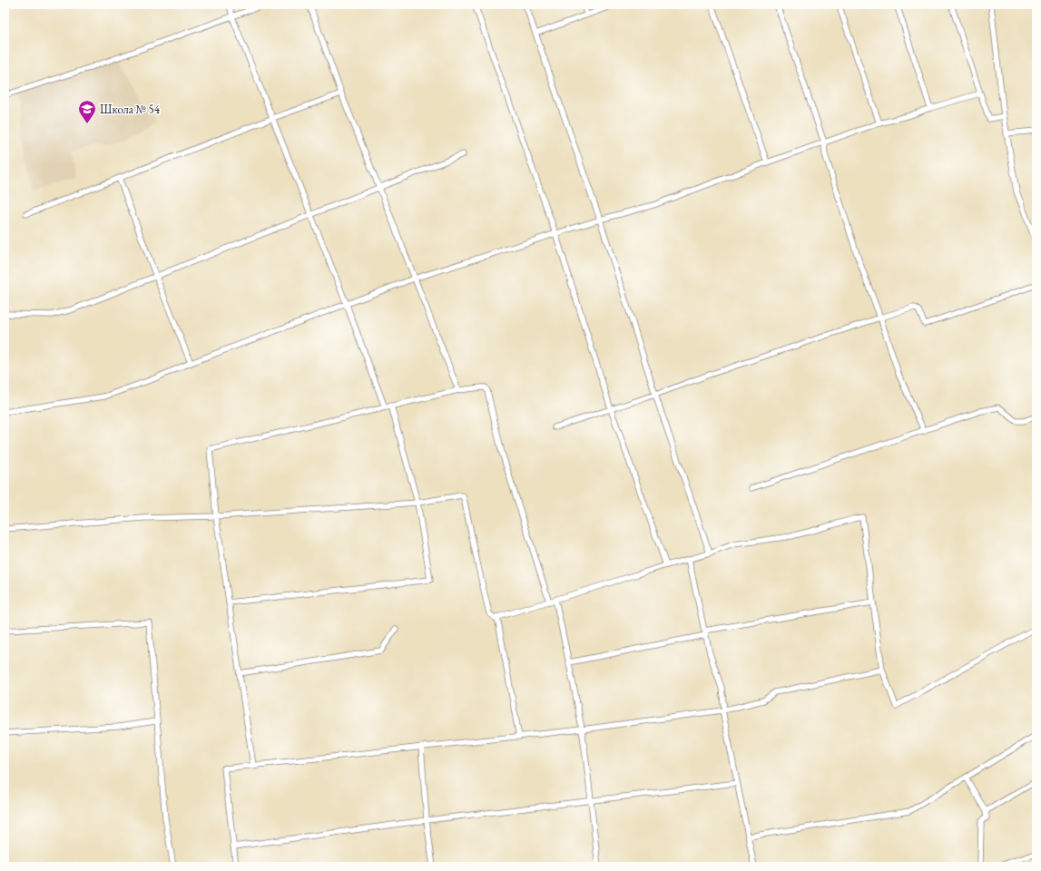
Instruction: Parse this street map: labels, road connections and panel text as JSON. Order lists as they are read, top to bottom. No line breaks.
{"places":{"school or university":["Школа № 54"]}}
